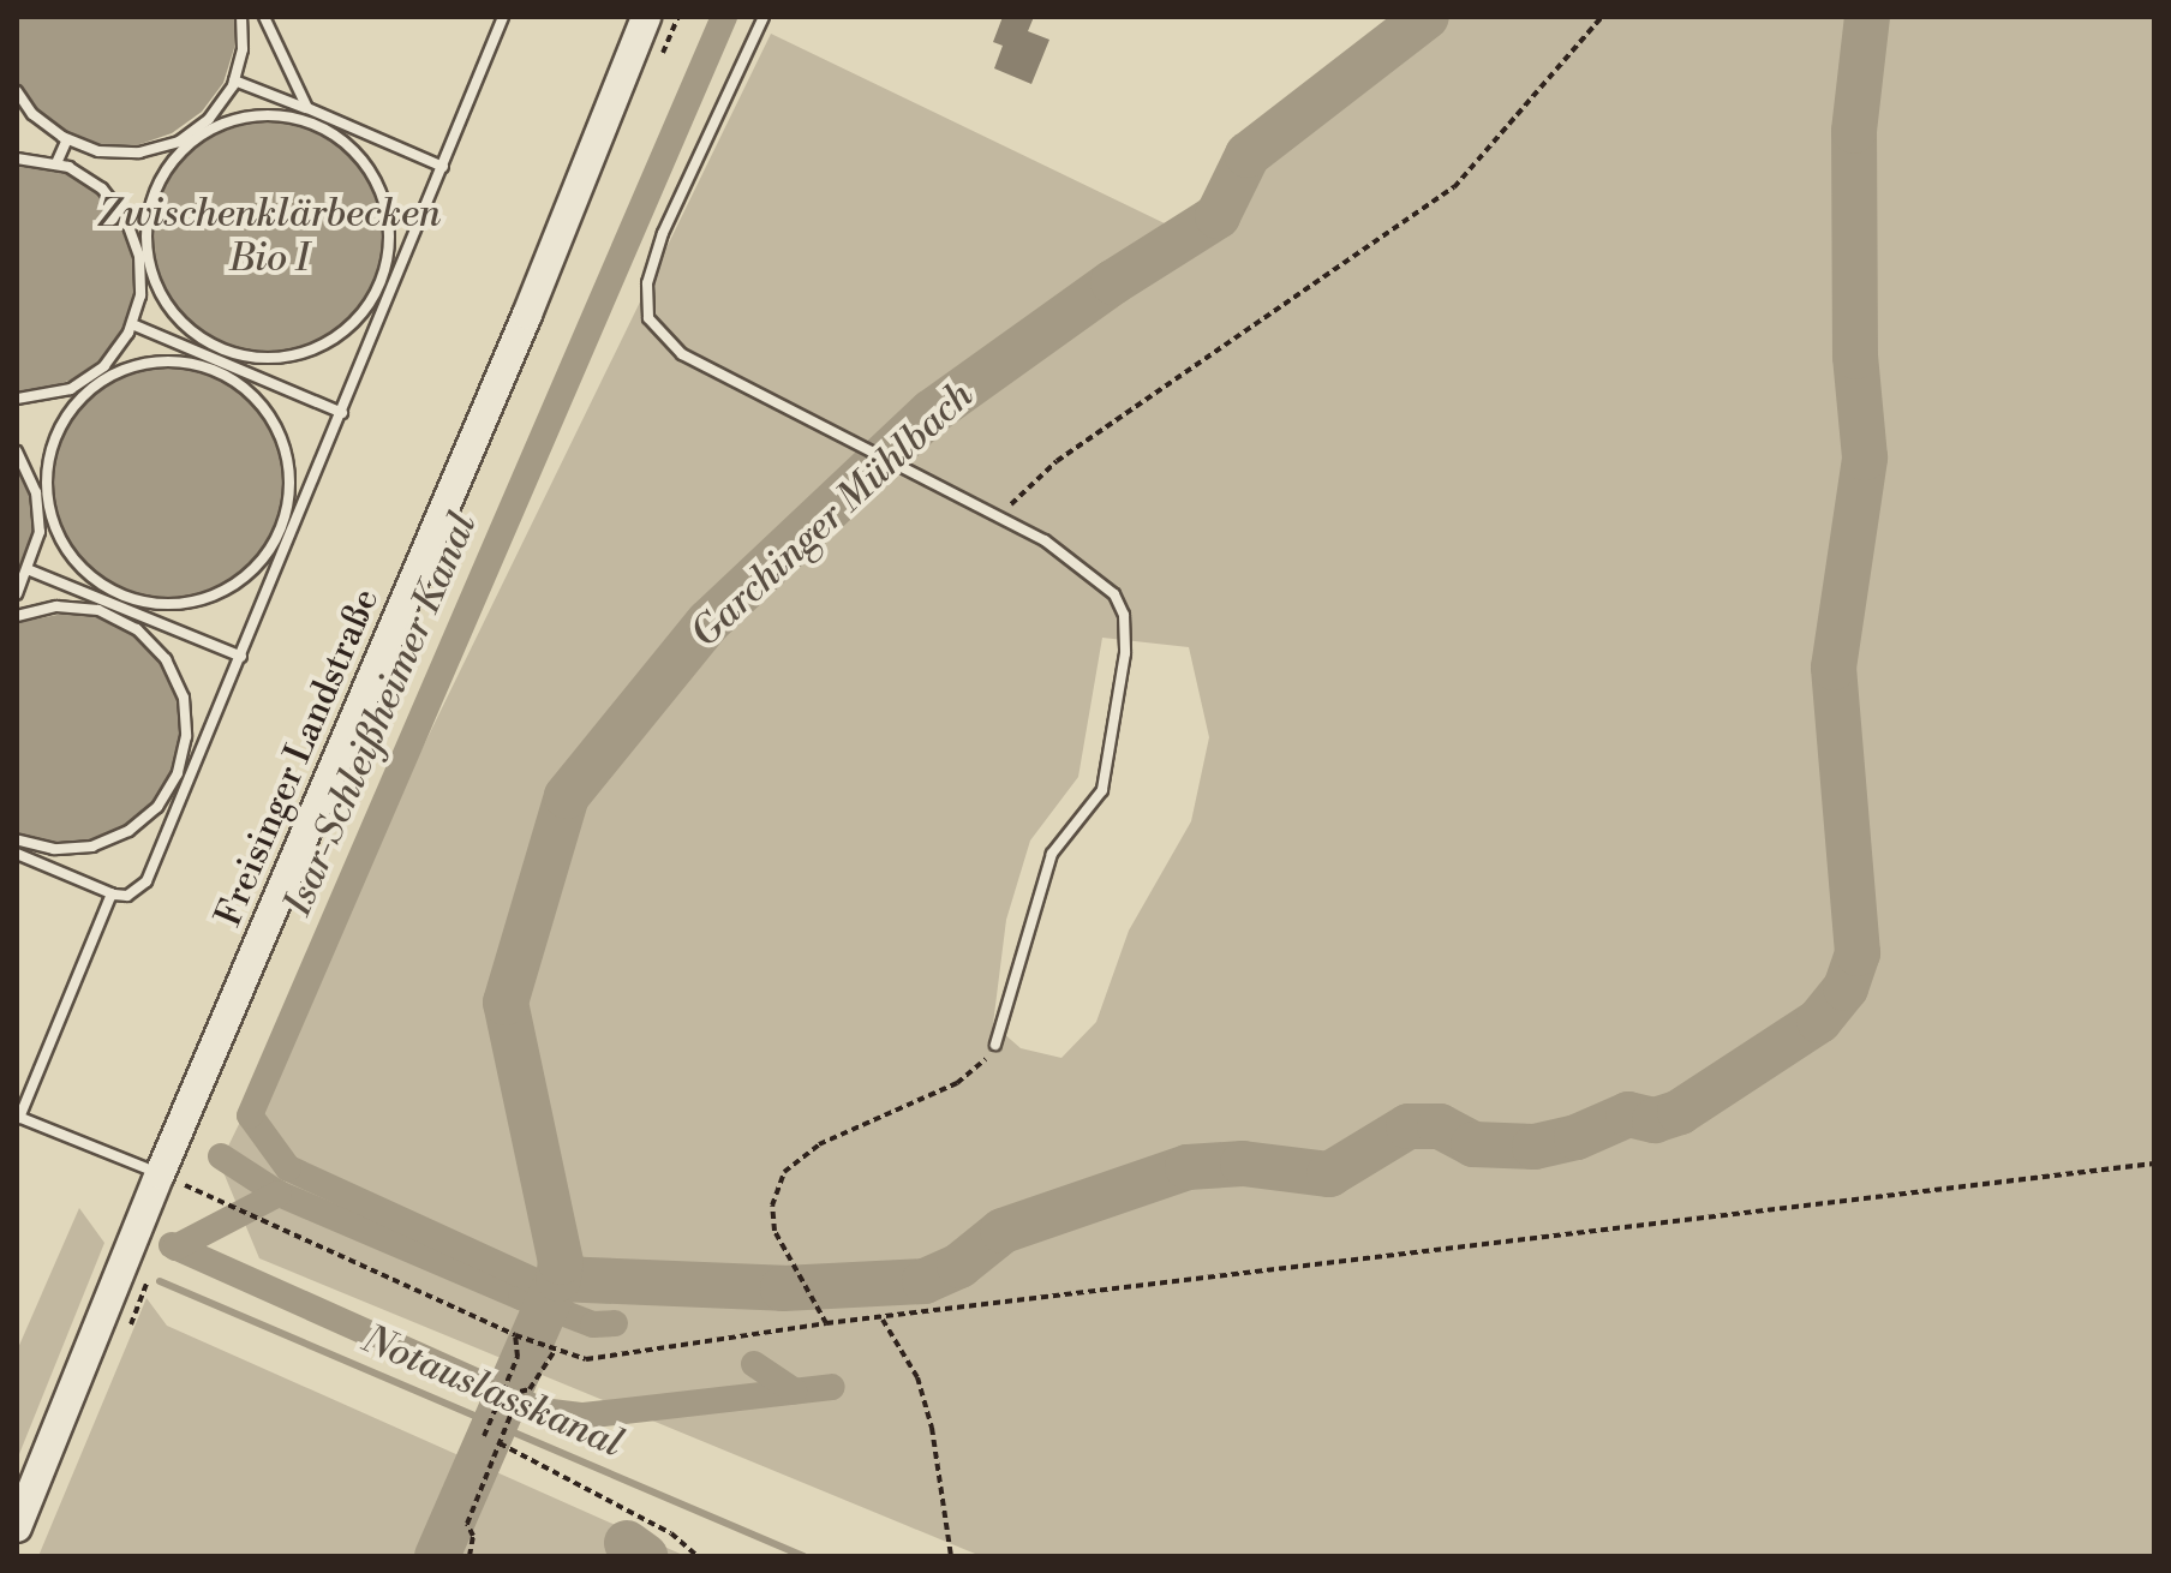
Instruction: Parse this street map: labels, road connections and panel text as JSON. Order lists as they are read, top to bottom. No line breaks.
{"streets":{"main road":["Freisinger Landstraße"]},"water":["Zwischenklärbecken Bio I","Garchinger Mühlbach","Isar-Schleißheimer Kanal","Notauslasskanal"]}
